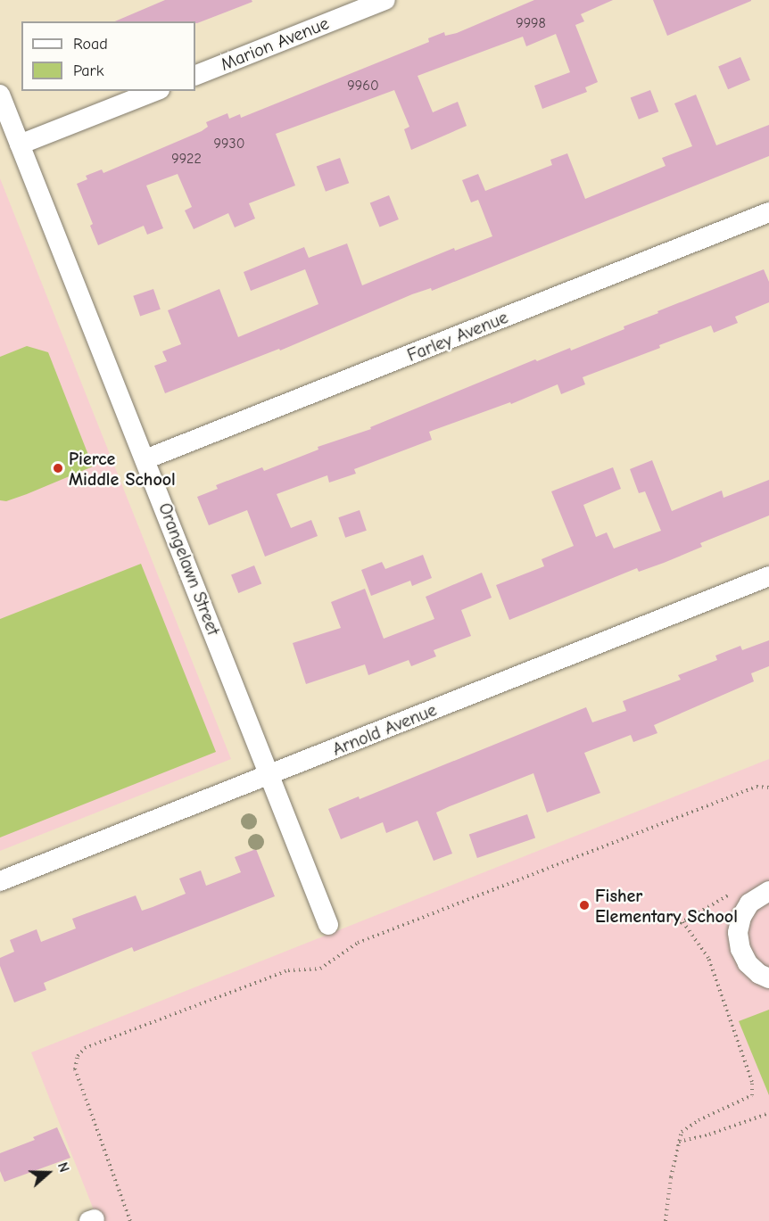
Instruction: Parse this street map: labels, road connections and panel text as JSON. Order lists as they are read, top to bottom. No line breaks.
{"streets":{"street":["Marion Avenue","Farley Avenue","Orangelawn Street","Arnold Avenue"]},"crossings":[["Farley Avenue","Orangelawn Street"],["Orangelawn Street","Arnold Avenue"]],"places":["Pierce Middle School","Fisher Elementary School"],"house_numbers":["9998","9960","9930","9922"],"legend":["Road","Park"],"north":"right"}
